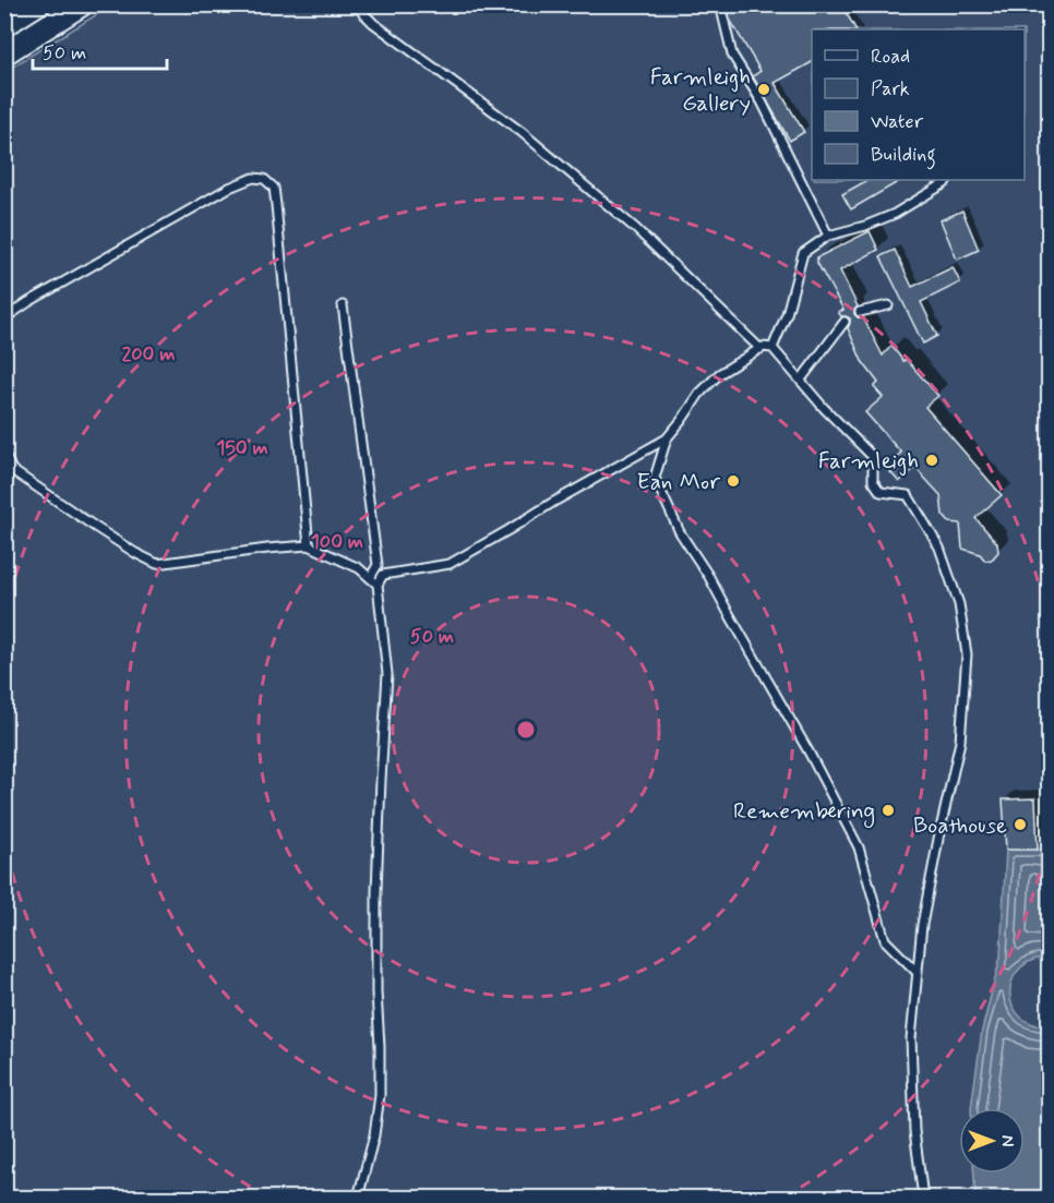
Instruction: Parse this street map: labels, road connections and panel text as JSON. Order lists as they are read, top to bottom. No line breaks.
{"places":["Farmleigh Gallery","Farmleigh","Ean Mor","Remembering","Boathouse"],"legend":["Road","Park","Water","Building"],"scale_bar":"50 m","north":"right","rings":["200 m","150 m","100 m","50 m"]}
